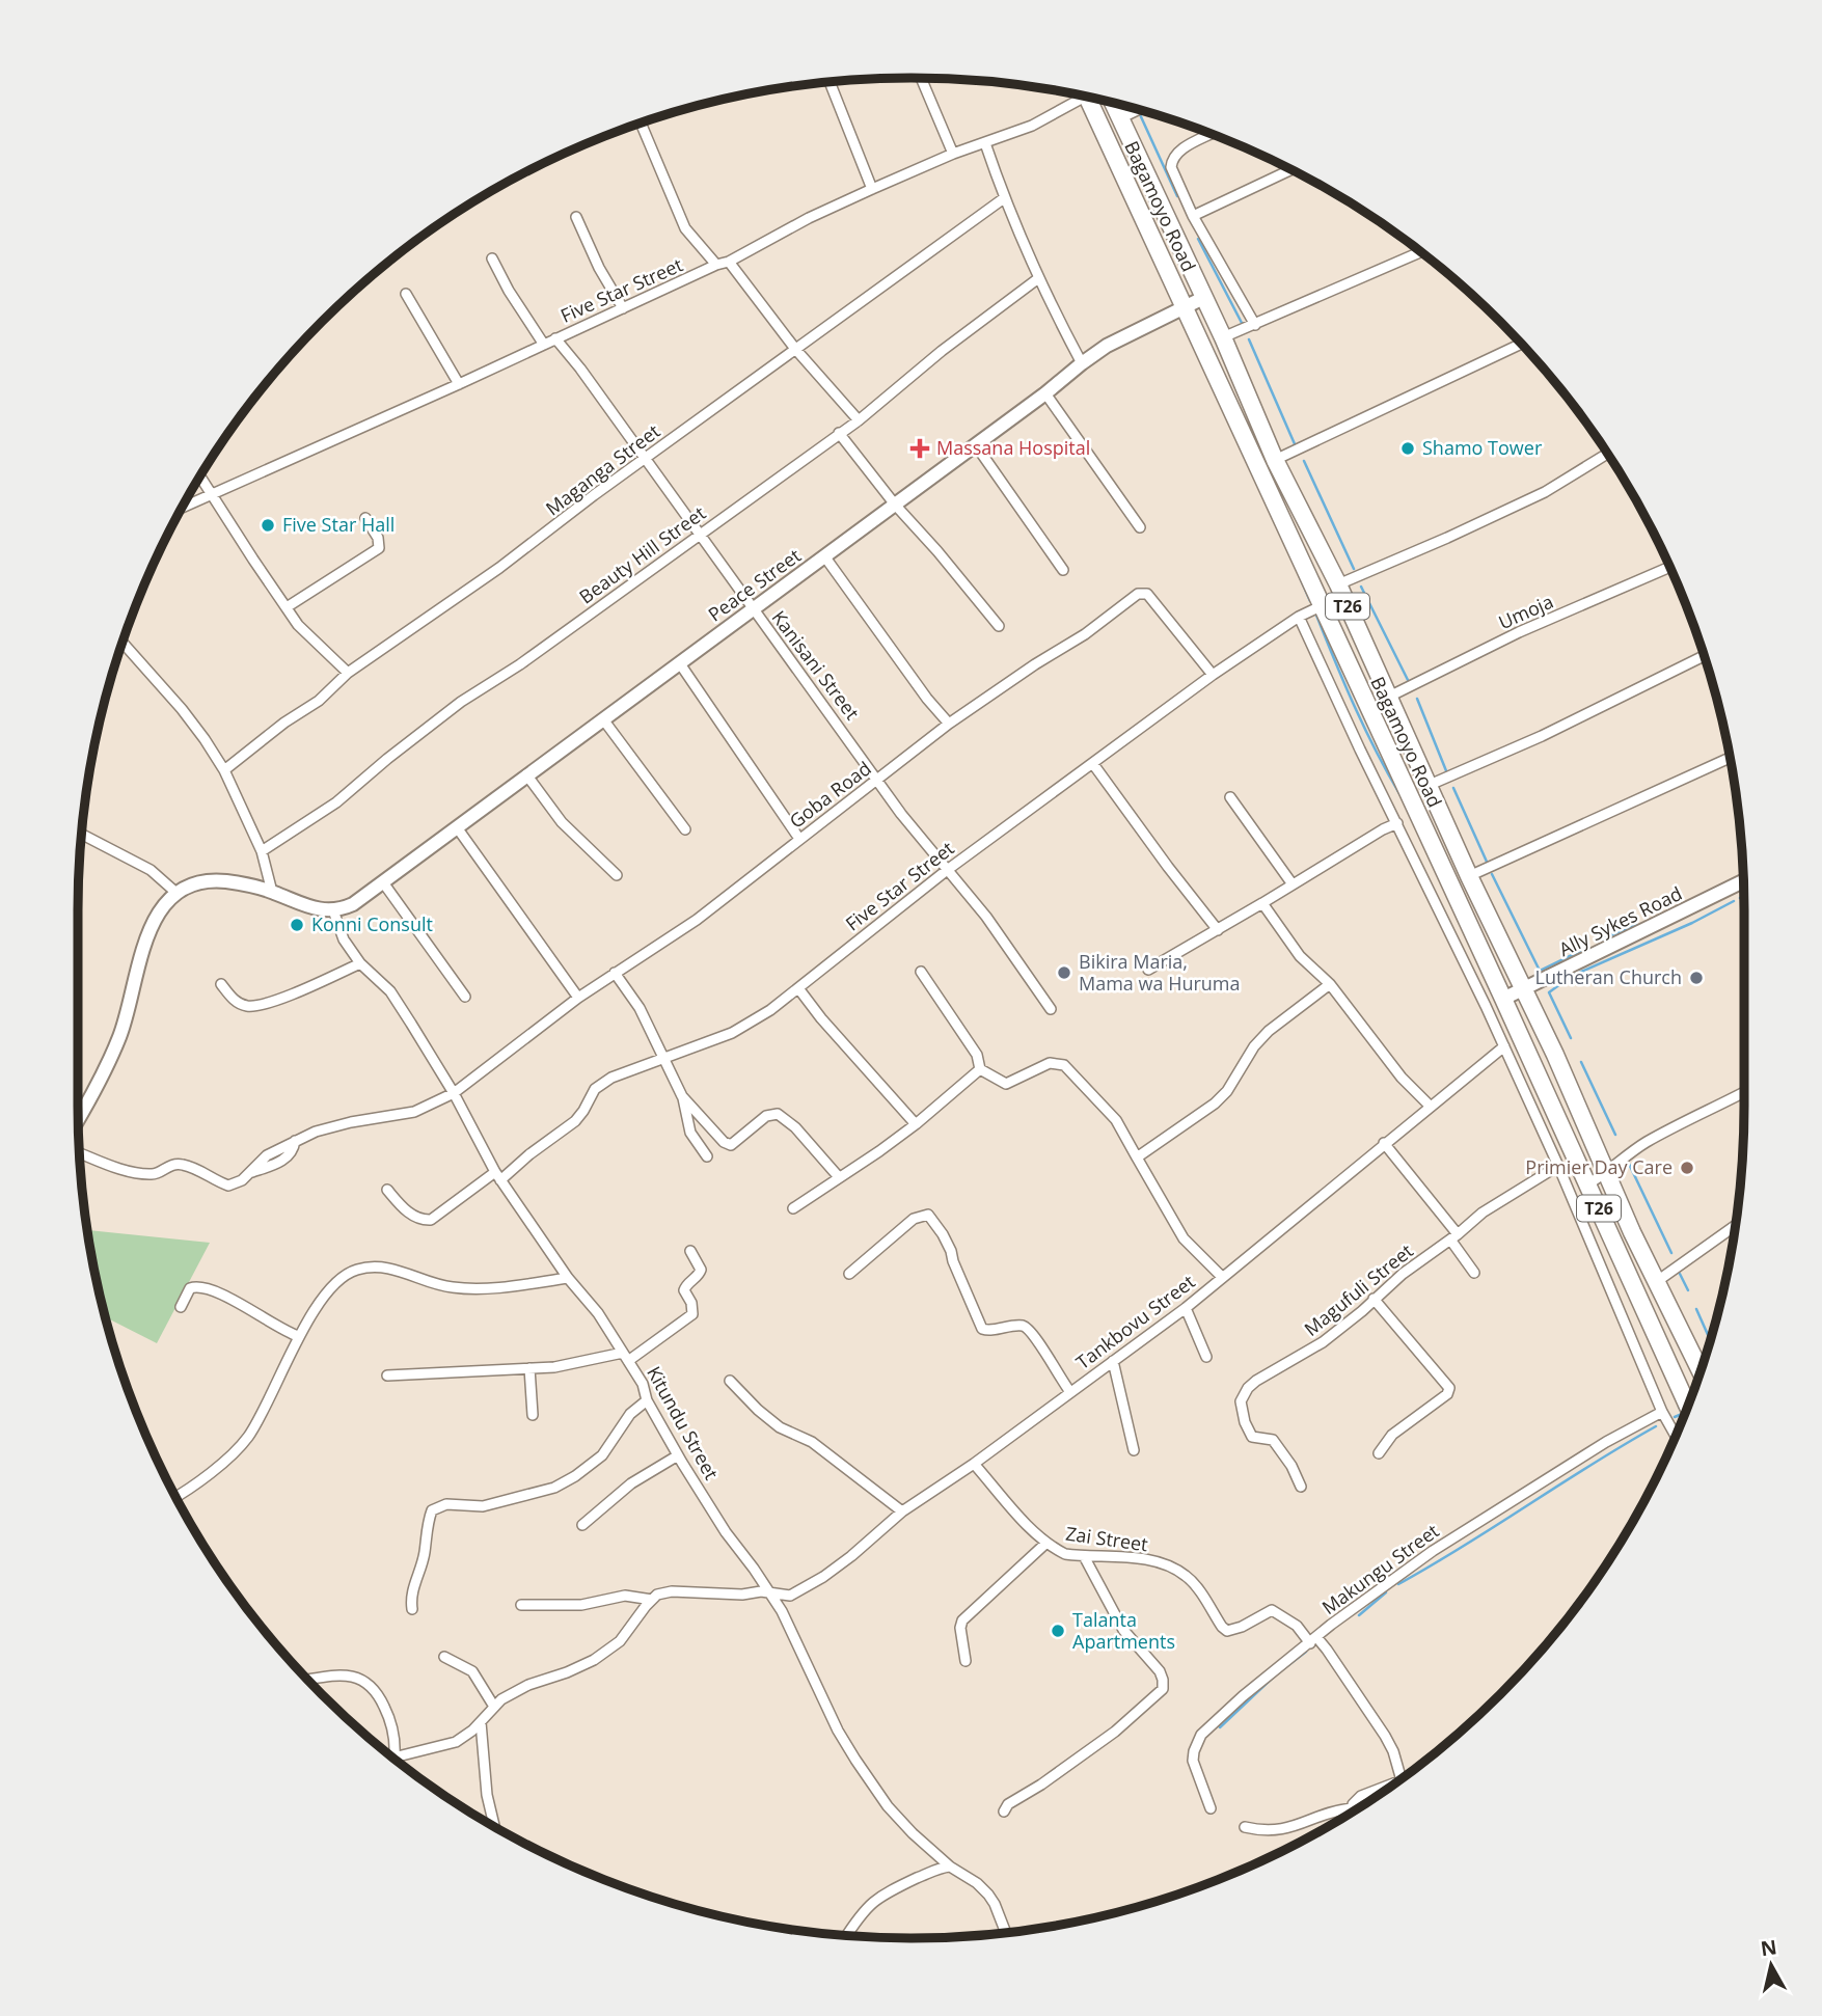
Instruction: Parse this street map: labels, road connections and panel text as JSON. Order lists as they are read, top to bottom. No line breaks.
{"streets":{"highway":["Bagamoyo Road","T26"],"street":["Five Star Street","Maganga Street","Beauty Hill Street","Peace Street","Umoja","Kanisani Street","Goba Road","Ally Sykes Road","Magufuli Street","Tankbovu Street","Kitundu Street","Zai Street","Makungu Street"]},"crossings":[["Bagamoyo Road","Five Star Street"],["Bagamoyo Road","Peace Street"],["Bagamoyo Road","Umoja"],["Bagamoyo Road","Ally Sykes Road"],["Five Star Street","Kanisani Street"],["Five Star Street","Goba Road"],["Five Star Street","Kitundu Street"],["Maganga Street","Kanisani Street"],["Beauty Hill Street","Kanisani Street"],["Peace Street","Kanisani Street"],["Peace Street","Kitundu Street"],["Kanisani Street","Goba Road"],["Goba Road","Kitundu Street"],["Tankbovu Street","Kitundu Street"],["Tankbovu Street","Zai Street"],["Zai Street","Makungu Street"]],"places":{"health":["Massana Hospital"],"other":["Shamo Tower","Five Star Hall","Konni Consult","Bikira Maria, Mama wa Huruma","Lutheran Church","Primier Day Care","Talanta Apartments"]},"north":"top"}
